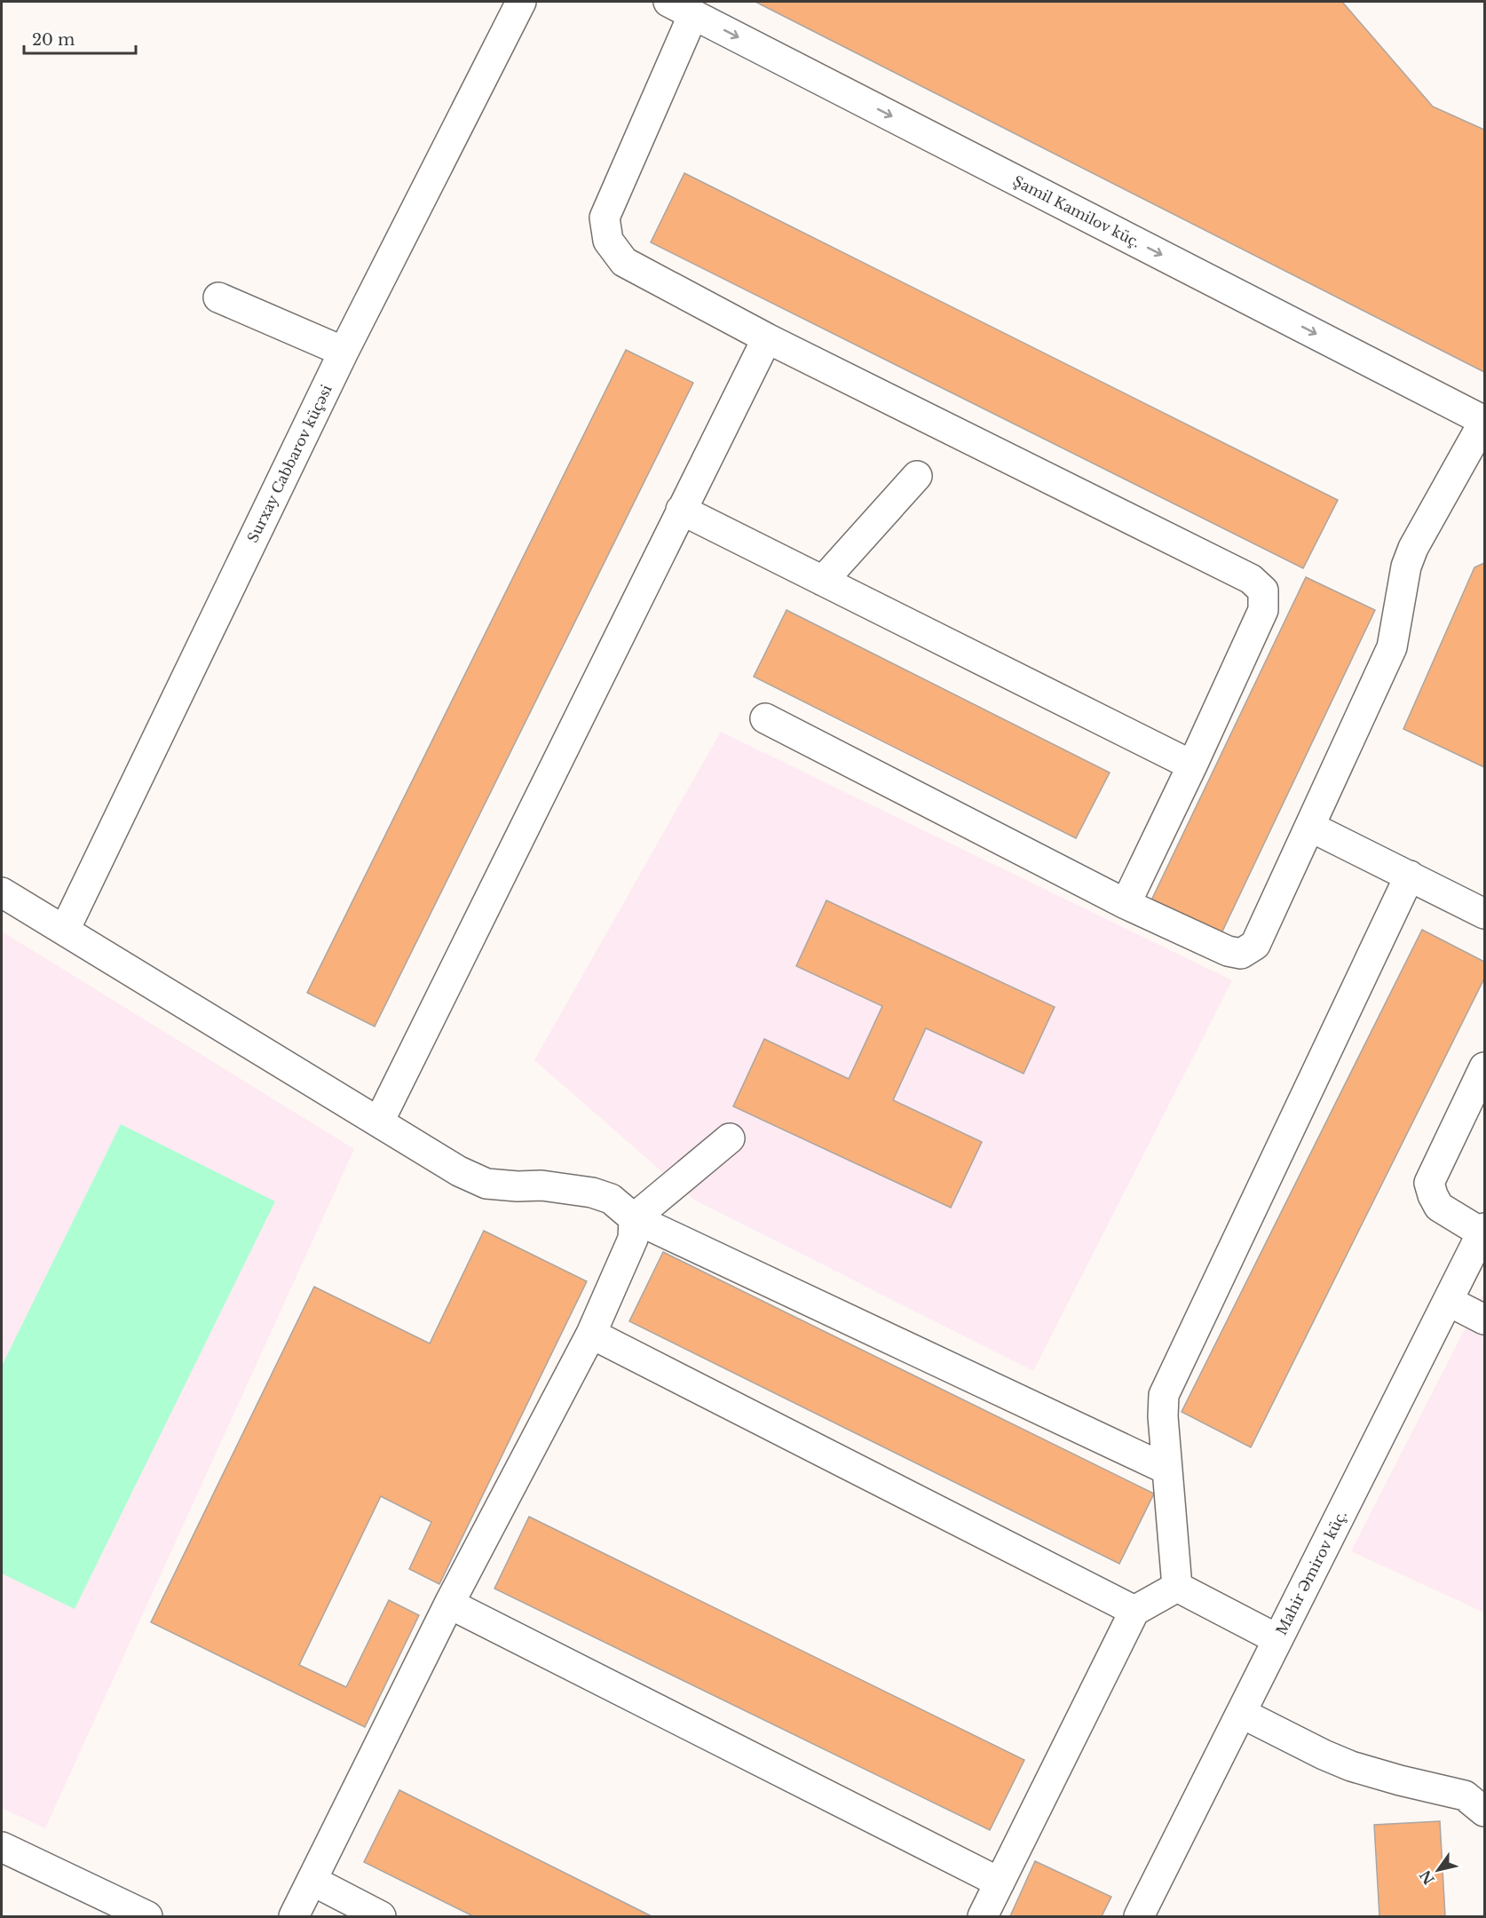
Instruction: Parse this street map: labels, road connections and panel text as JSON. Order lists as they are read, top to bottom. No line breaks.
{"streets":{"street":["Şamil Kamilov küç.","Surxay Cabbarov küçəsi","Mahir Əmirov küç."]},"one_way":["Şamil Kamilov küç."],"scale_bar":"20 m","north":"bottom left"}
